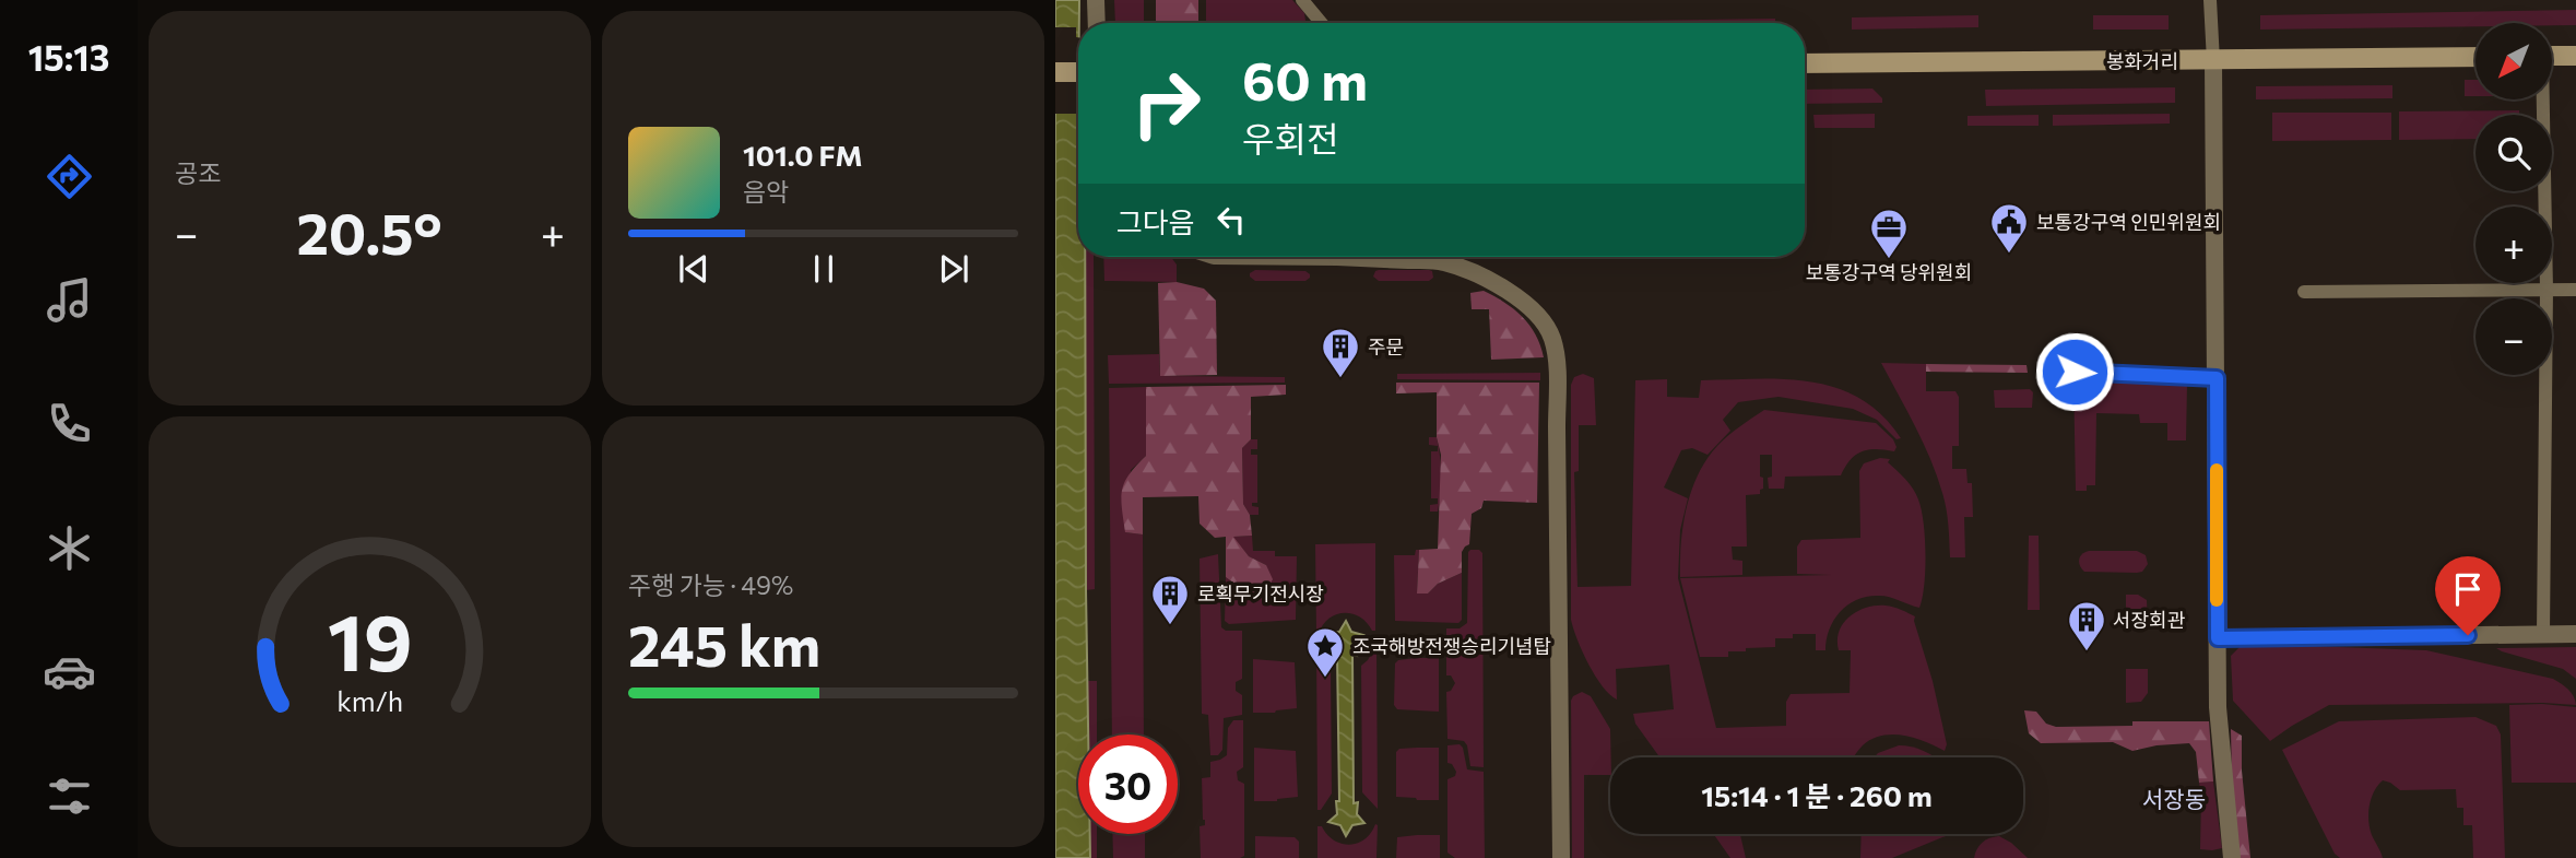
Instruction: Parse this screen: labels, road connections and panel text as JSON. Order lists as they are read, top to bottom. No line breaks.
{"streets":{"main road":["봉화거리"]},"districts":["서장동"],"places":{"public building":["보통강구역 인민위원회"],"office":["보통강구역 당위원회"],"building":["주문","로획무기전시장","서장회관"],"place":["조국해방전쟁승리기념탑"]},"north":"bottom left","page":{"tabs":"15:13","tile":["공조",["주행 가능 · 49%","245 km"]],"map_buttons":["+","−"],"turn":["60 m","우회전"],"song":["101.0 FM","음악"],"then":"그다음","heat":["−","20.5°","+"],"limit":"30","trip":"15:14 · 1 분 · 260 m","gauge":["19","km/h"]}}
